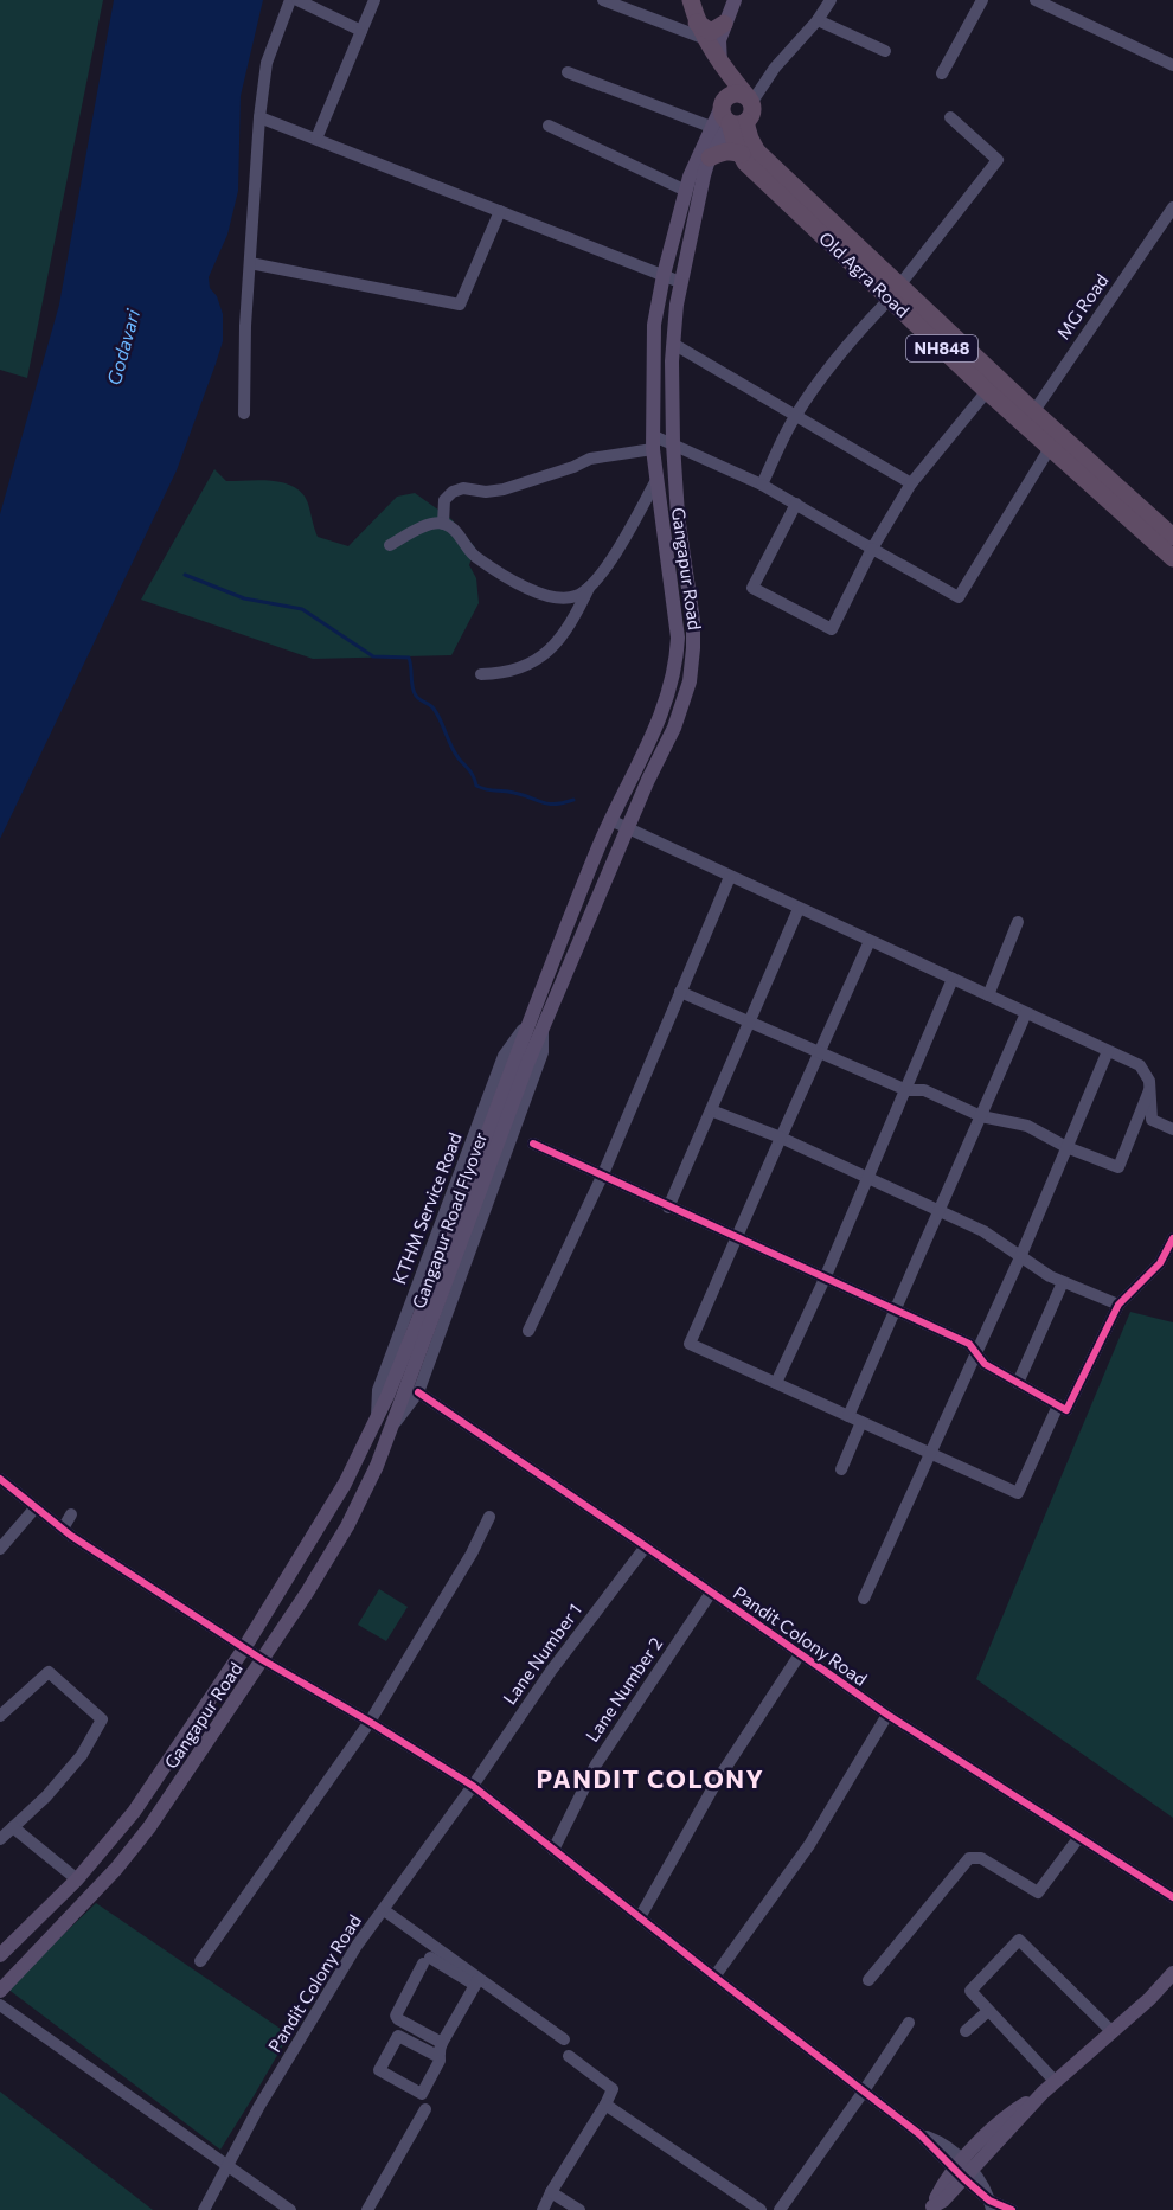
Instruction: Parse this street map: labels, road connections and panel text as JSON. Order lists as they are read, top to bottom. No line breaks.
{"streets":{"highway":["Old Agra Road","NH848"],"main road":["Gangapur Road","Gangapur Road Flyover"],"street":["MG Road","KTHM Service Road","Pandit Colony Road","Lane Number 1","Lane Number 2"]},"crossings":[["Old Agra Road","MG Road"],["Old Agra Road","NH848"],["Old Agra Road","Gangapur Road"],["NH848","Gangapur Road"],["Gangapur Road","KTHM Service Road"],["Gangapur Road","Gangapur Road Flyover"],["KTHM Service Road","Gangapur Road Flyover"],["Pandit Colony Road","Lane Number 1"],["Pandit Colony Road","Lane Number 2"]],"districts":["PANDIT COLONY"],"water":["Godavari"]}
